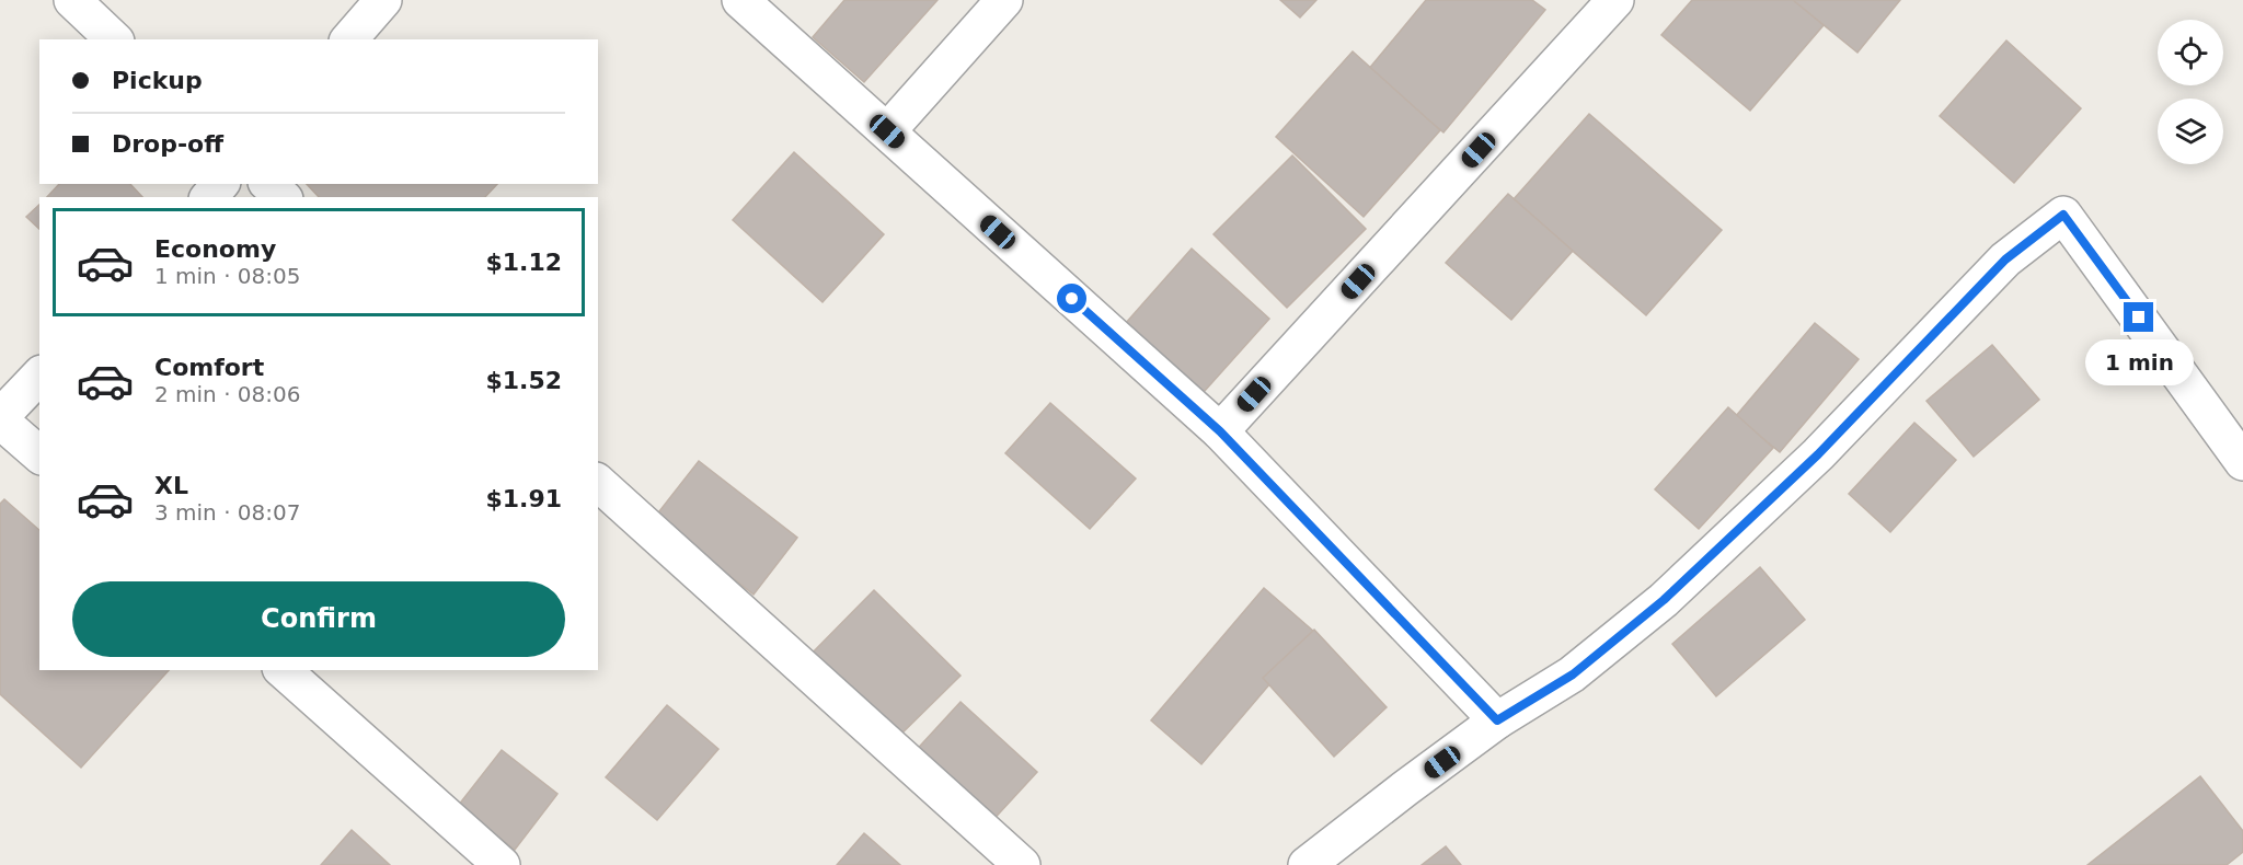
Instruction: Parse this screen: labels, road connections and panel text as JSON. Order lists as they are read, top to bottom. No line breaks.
{"page":{"banner":["Pickup","Drop-off"],"list":[{"name":"Economy","note":"1 min · 08:05","value":"$1.12"},{"name":"Comfort","note":"2 min · 08:06","value":"$1.52"},{"name":"XL","note":"3 min · 08:07","value":"$1.91"}],"bubble":"1 min","buttons":"Confirm"}}
